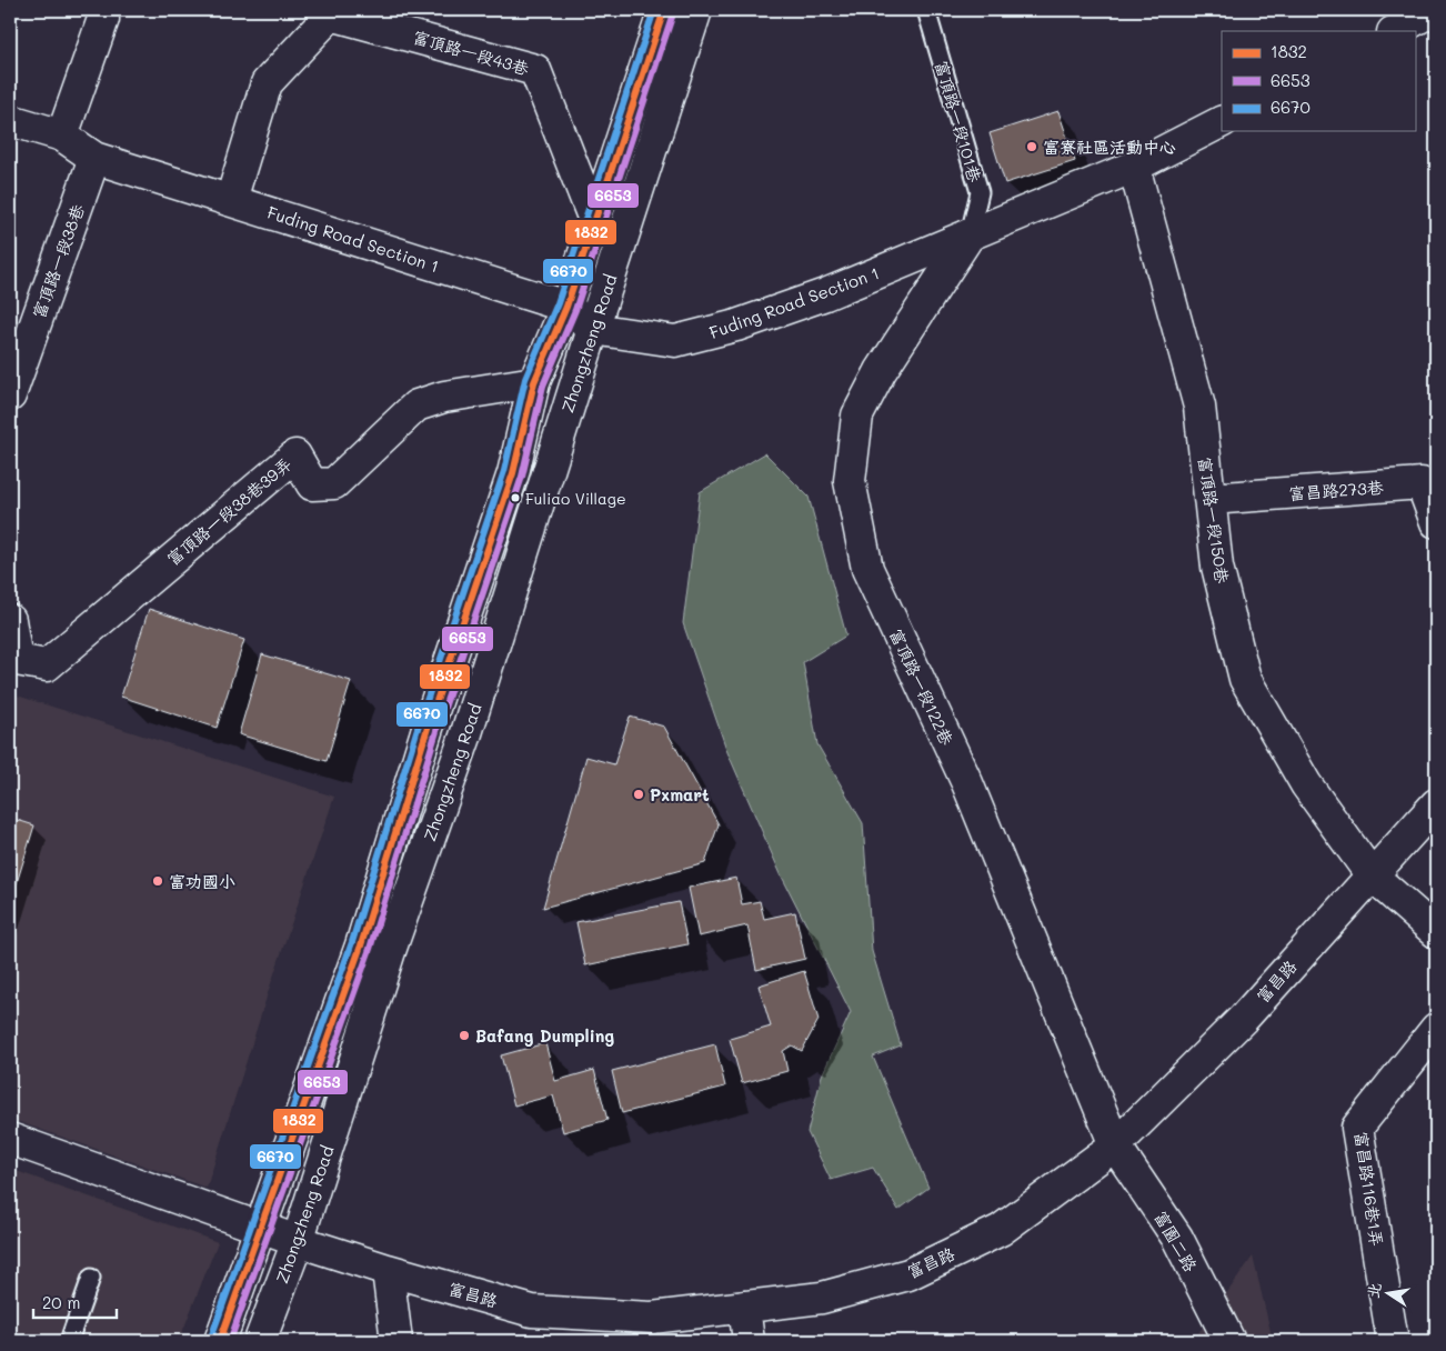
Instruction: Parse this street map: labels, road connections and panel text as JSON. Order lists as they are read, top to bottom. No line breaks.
{"streets":{"street":["富頂路一段43巷","Fuding Road Section 1","富頂路一段38巷","Zhongzheng Road","富昌路273巷","富頂路一段38巷39弄","富頂路一段150巷","富頂路一段122巷","富昌路","富昌路116巷1弄","富園二路"],"lane":["富頂路一段101巷"]},"crossings":[["富頂路一段43巷","Fuding Road Section 1"],["富頂路一段43巷","Zhongzheng Road"],["富頂路一段101巷","Fuding Road Section 1"],["富頂路一段101巷","富頂路一段122巷"],["Fuding Road Section 1","富頂路一段38巷"],["Fuding Road Section 1","Zhongzheng Road"],["Fuding Road Section 1","富頂路一段150巷"],["Fuding Road Section 1","富頂路一段122巷"],["Zhongzheng Road","富頂路一段38巷39弄"],["Zhongzheng Road","富昌路"],["富昌路273巷","富頂路一段150巷"],["富頂路一段150巷","富昌路"],["富頂路一段122巷","富昌路"],["富頂路一段122巷","富園二路"],["富昌路","富園二路"]],"places":["富寮社區活動中心","Fuliao Village","Pxmart","富功國小","Bafang Dumpling"],"lines":["transit line 1832","transit line 6670","transit line 6653"],"legend":["1832","6653","6670"],"scale_bar":"20 m","north":"left"}
